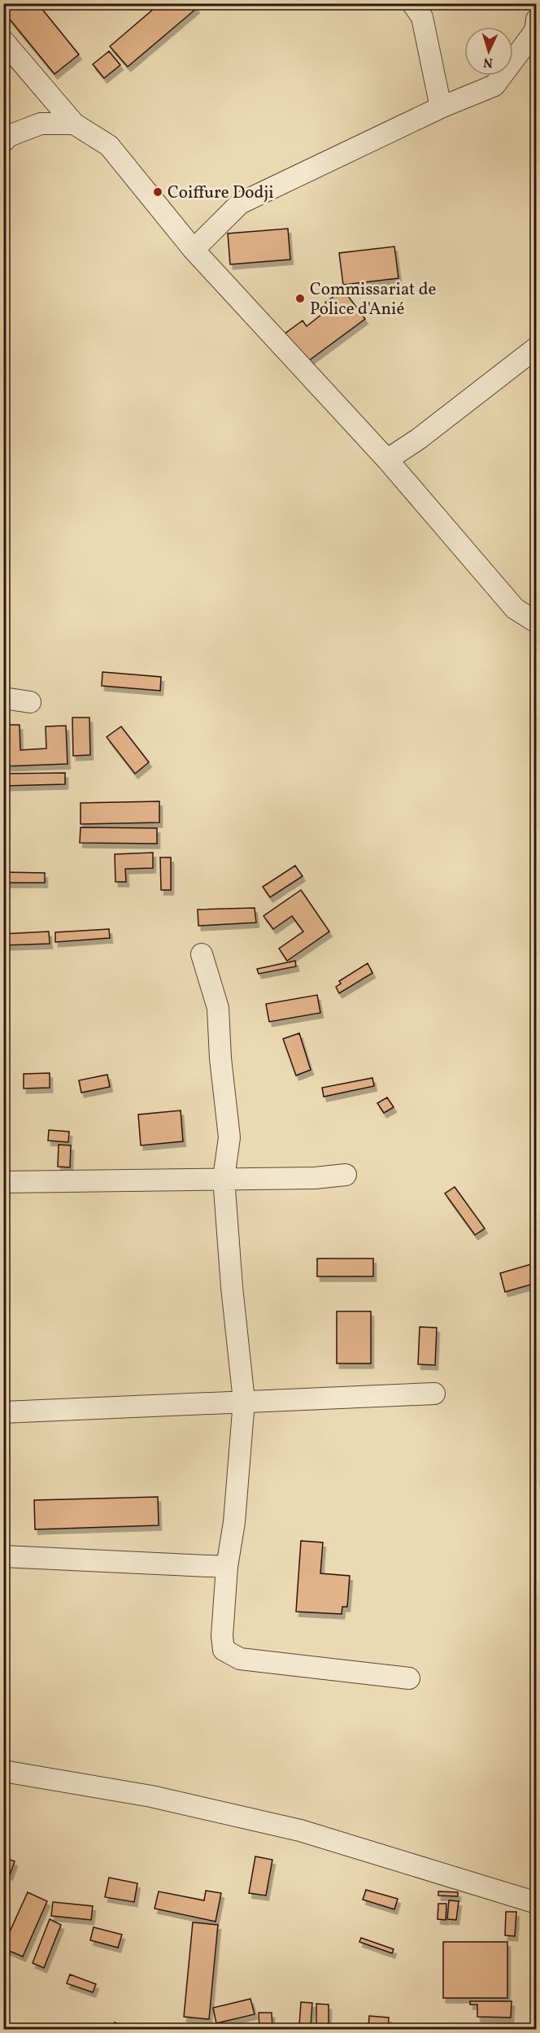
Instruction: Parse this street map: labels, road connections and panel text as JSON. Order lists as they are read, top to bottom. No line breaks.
{"places":["Coiffure Dodji","Commissariat de Police d'Anié"],"north":"bottom"}
